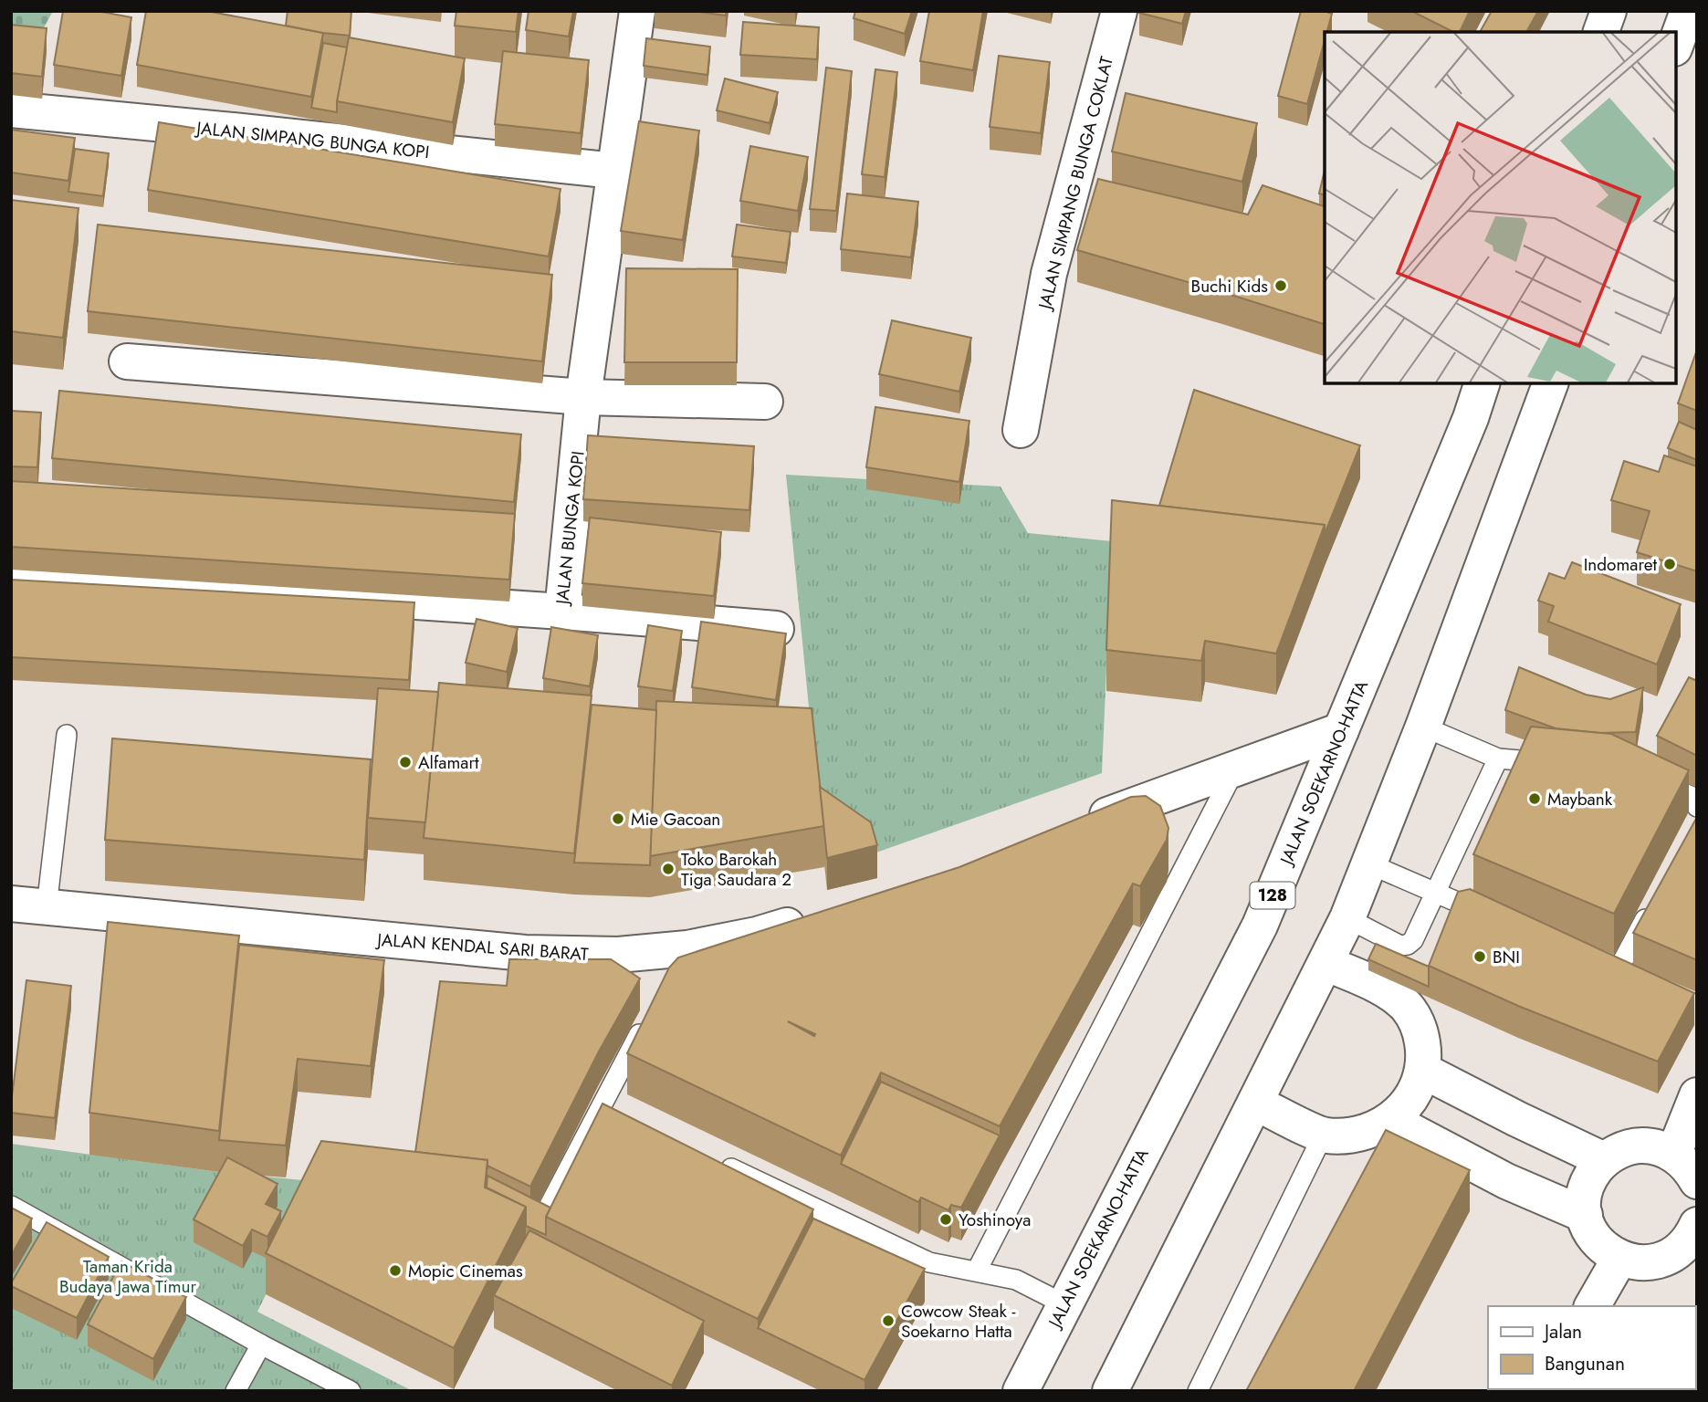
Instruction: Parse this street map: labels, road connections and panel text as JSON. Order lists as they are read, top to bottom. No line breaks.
{"streets":{"street":["JALAN SIMPANG BUNGA KOPI","JALAN SIMPANG BUNGA COKLAT","JALAN BUNGA KOPI","JALAN SOEKARNO-HATTA","128","JALAN KENDAL SARI BARAT"]},"crossings":[["JALAN SIMPANG BUNGA KOPI","JALAN BUNGA KOPI"]],"parks":["Taman Krida Budaya Jawa Timur"],"places":["Buchi Kids","Indomaret","Alfamart","Maybank","Mie Gacoan","Toko Barokah Tiga Saudara 2","BNI","Yoshinoya","Mopic Cinemas","Cowcow Steak - Soekarno Hatta"],"legend":["Jalan","Bangunan"]}
